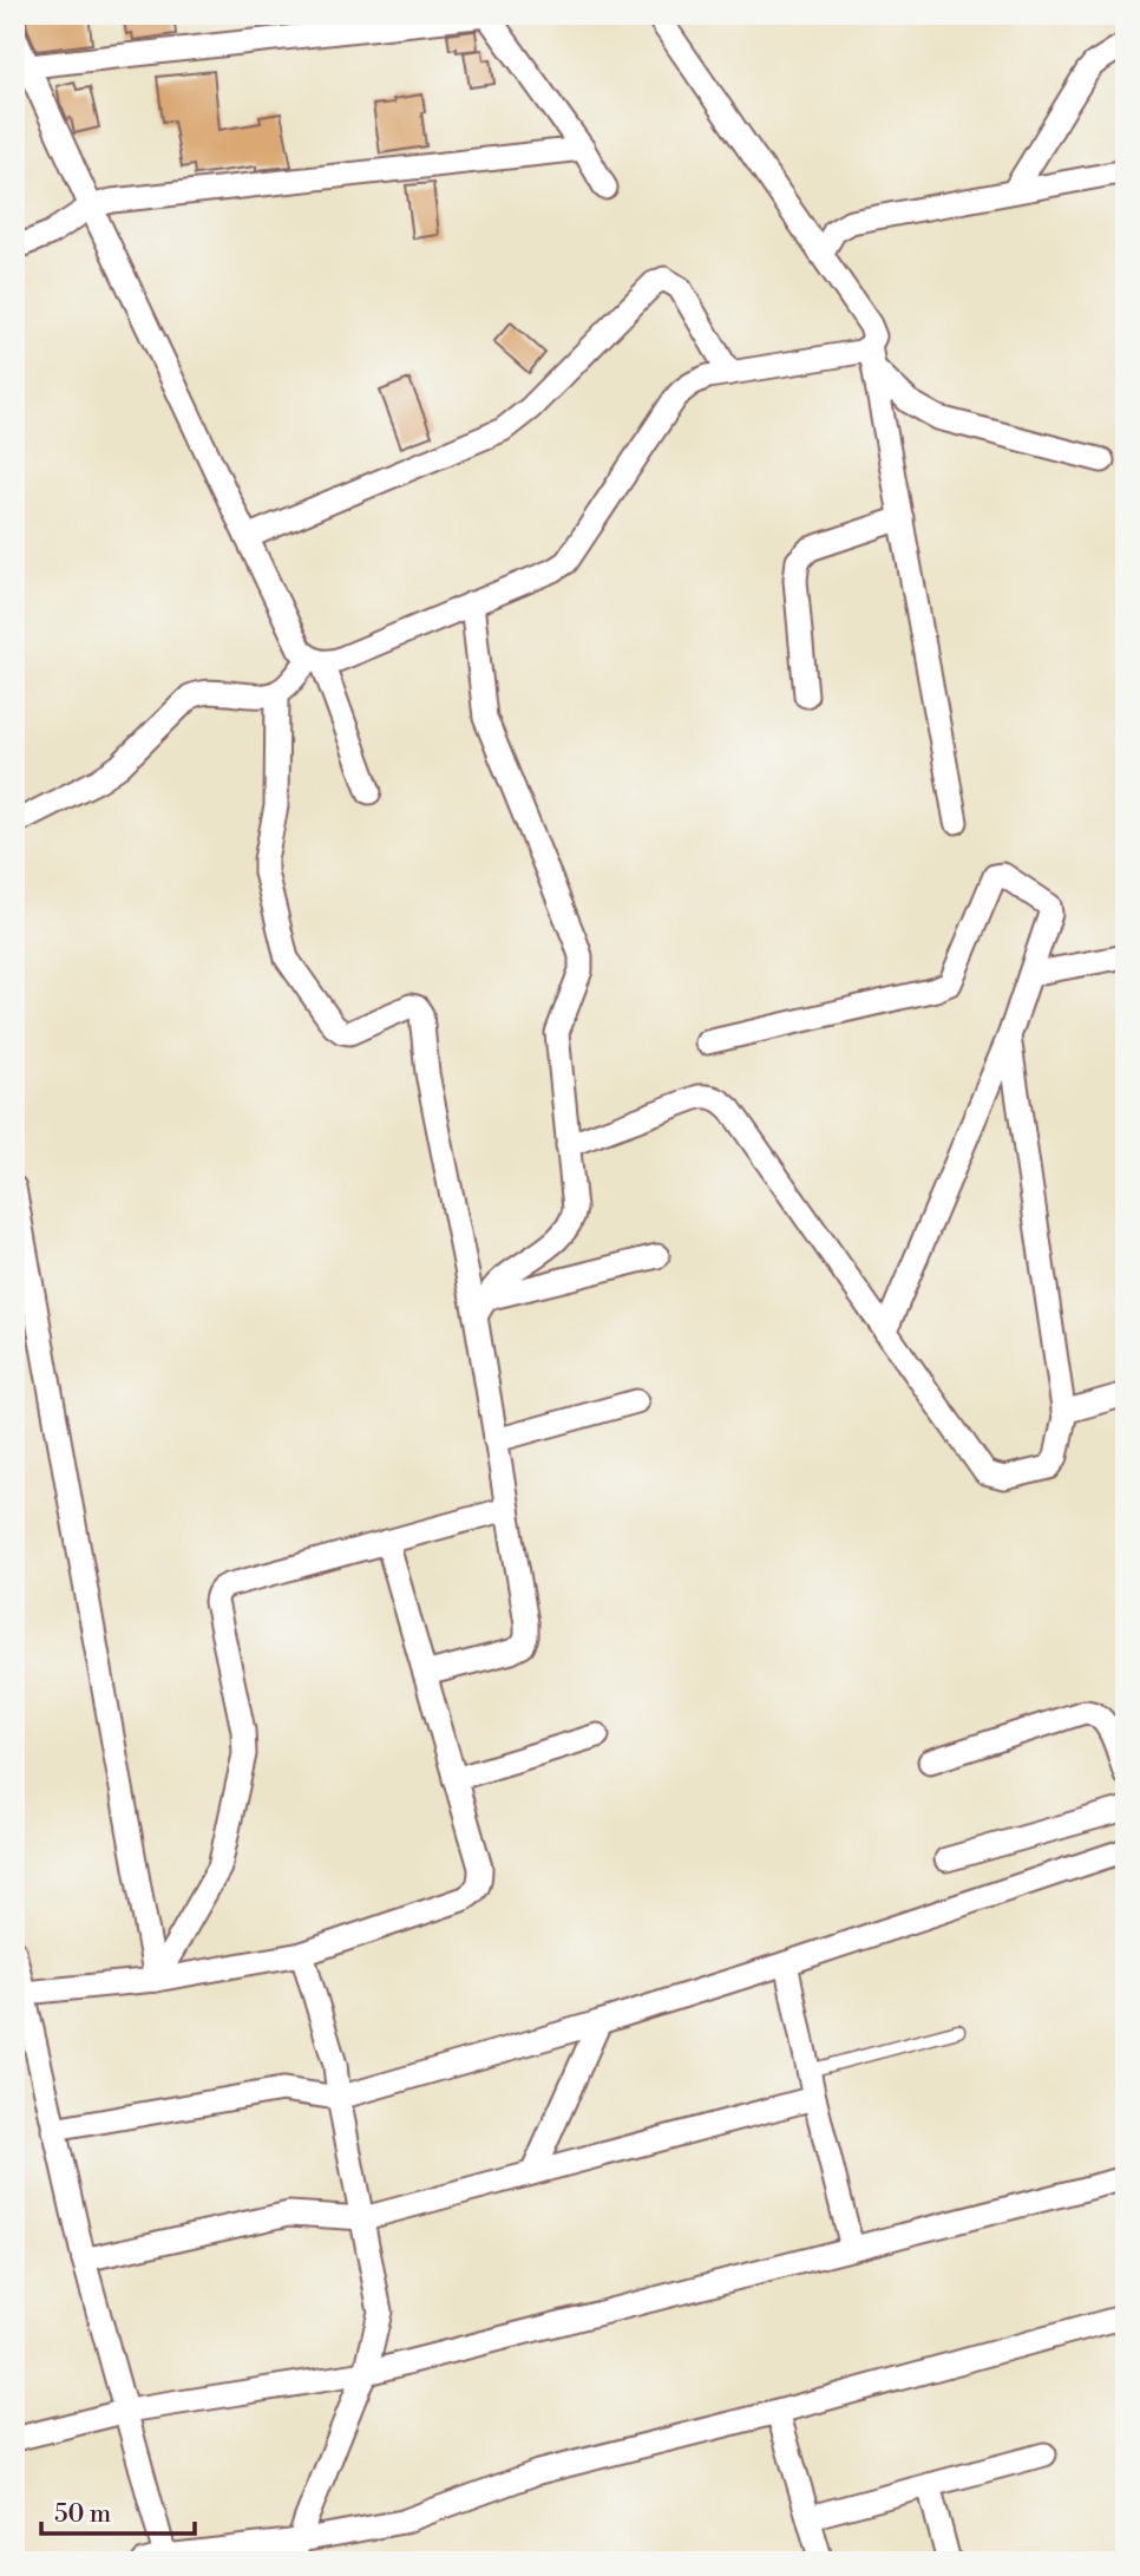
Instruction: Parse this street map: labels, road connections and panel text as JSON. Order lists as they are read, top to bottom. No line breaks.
{"scale_bar":"50 m"}
